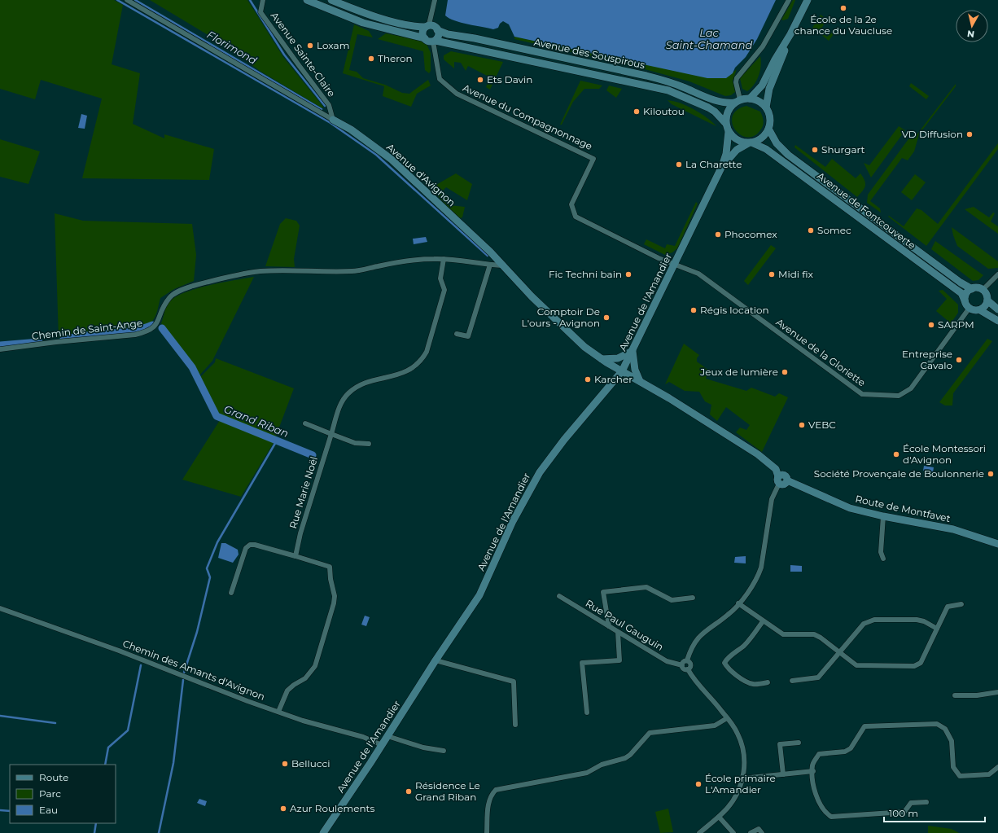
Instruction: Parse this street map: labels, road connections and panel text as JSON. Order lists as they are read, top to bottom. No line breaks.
{"streets":{"main road":["Avenue des Souspirous","Avenue d'Avignon","Avenue de Fontcouverte","Avenue de l'Amandier","Route de Montfavet"],"street":["Avenue Sainte-Claire","Avenue du Compagnonnage","Chemin de Saint-Ange","Avenue de la Gloriette","Rue Marie Noël","Rue Paul Gauguin","Chemin des Amants d'Avignon"]},"crossings":[["Avenue des Souspirous","Avenue du Compagnonnage"],["Avenue des Souspirous","Avenue de Fontcouverte"],["Avenue des Souspirous","Avenue de l'Amandier"],["Avenue Sainte-Claire","Avenue d'Avignon"],["Avenue du Compagnonnage","Avenue de l'Amandier"],["Avenue du Compagnonnage","Avenue de la Gloriette"],["Avenue d'Avignon","Avenue de l'Amandier"],["Avenue d'Avignon","Chemin de Saint-Ange"],["Avenue de Fontcouverte","Avenue de l'Amandier"],["Avenue de Fontcouverte","Avenue de la Gloriette"],["Avenue de l'Amandier","Avenue de la Gloriette"],["Avenue de l'Amandier","Chemin des Amants d'Avignon"],["Chemin de Saint-Ange","Rue Marie Noël"]],"water":["Lac Saint-Chamand","Florimond","Grand Riban"],"places":["École de la 2e chance du Vaucluse","Loxam","Theron","Ets Davin","Kiloutou","VD Diffusion","Shurgart","La Charette","Somec","Phocomex","Fic Techni bain","Midi fix","Régis location","Comptoir De L'ours - Avignon","SARPM","Entreprise Cavalo","Jeux de lumière","Karcher","VEBC","École Montessori d'Avignon","Société Provençale de Boulonnerie","Bellucci","École primaire L'Amandier","Résidence Le Grand Riban","Azur Roulements"],"legend":["Route","Parc","Eau"],"scale_bar":"100 m","north":"bottom"}
